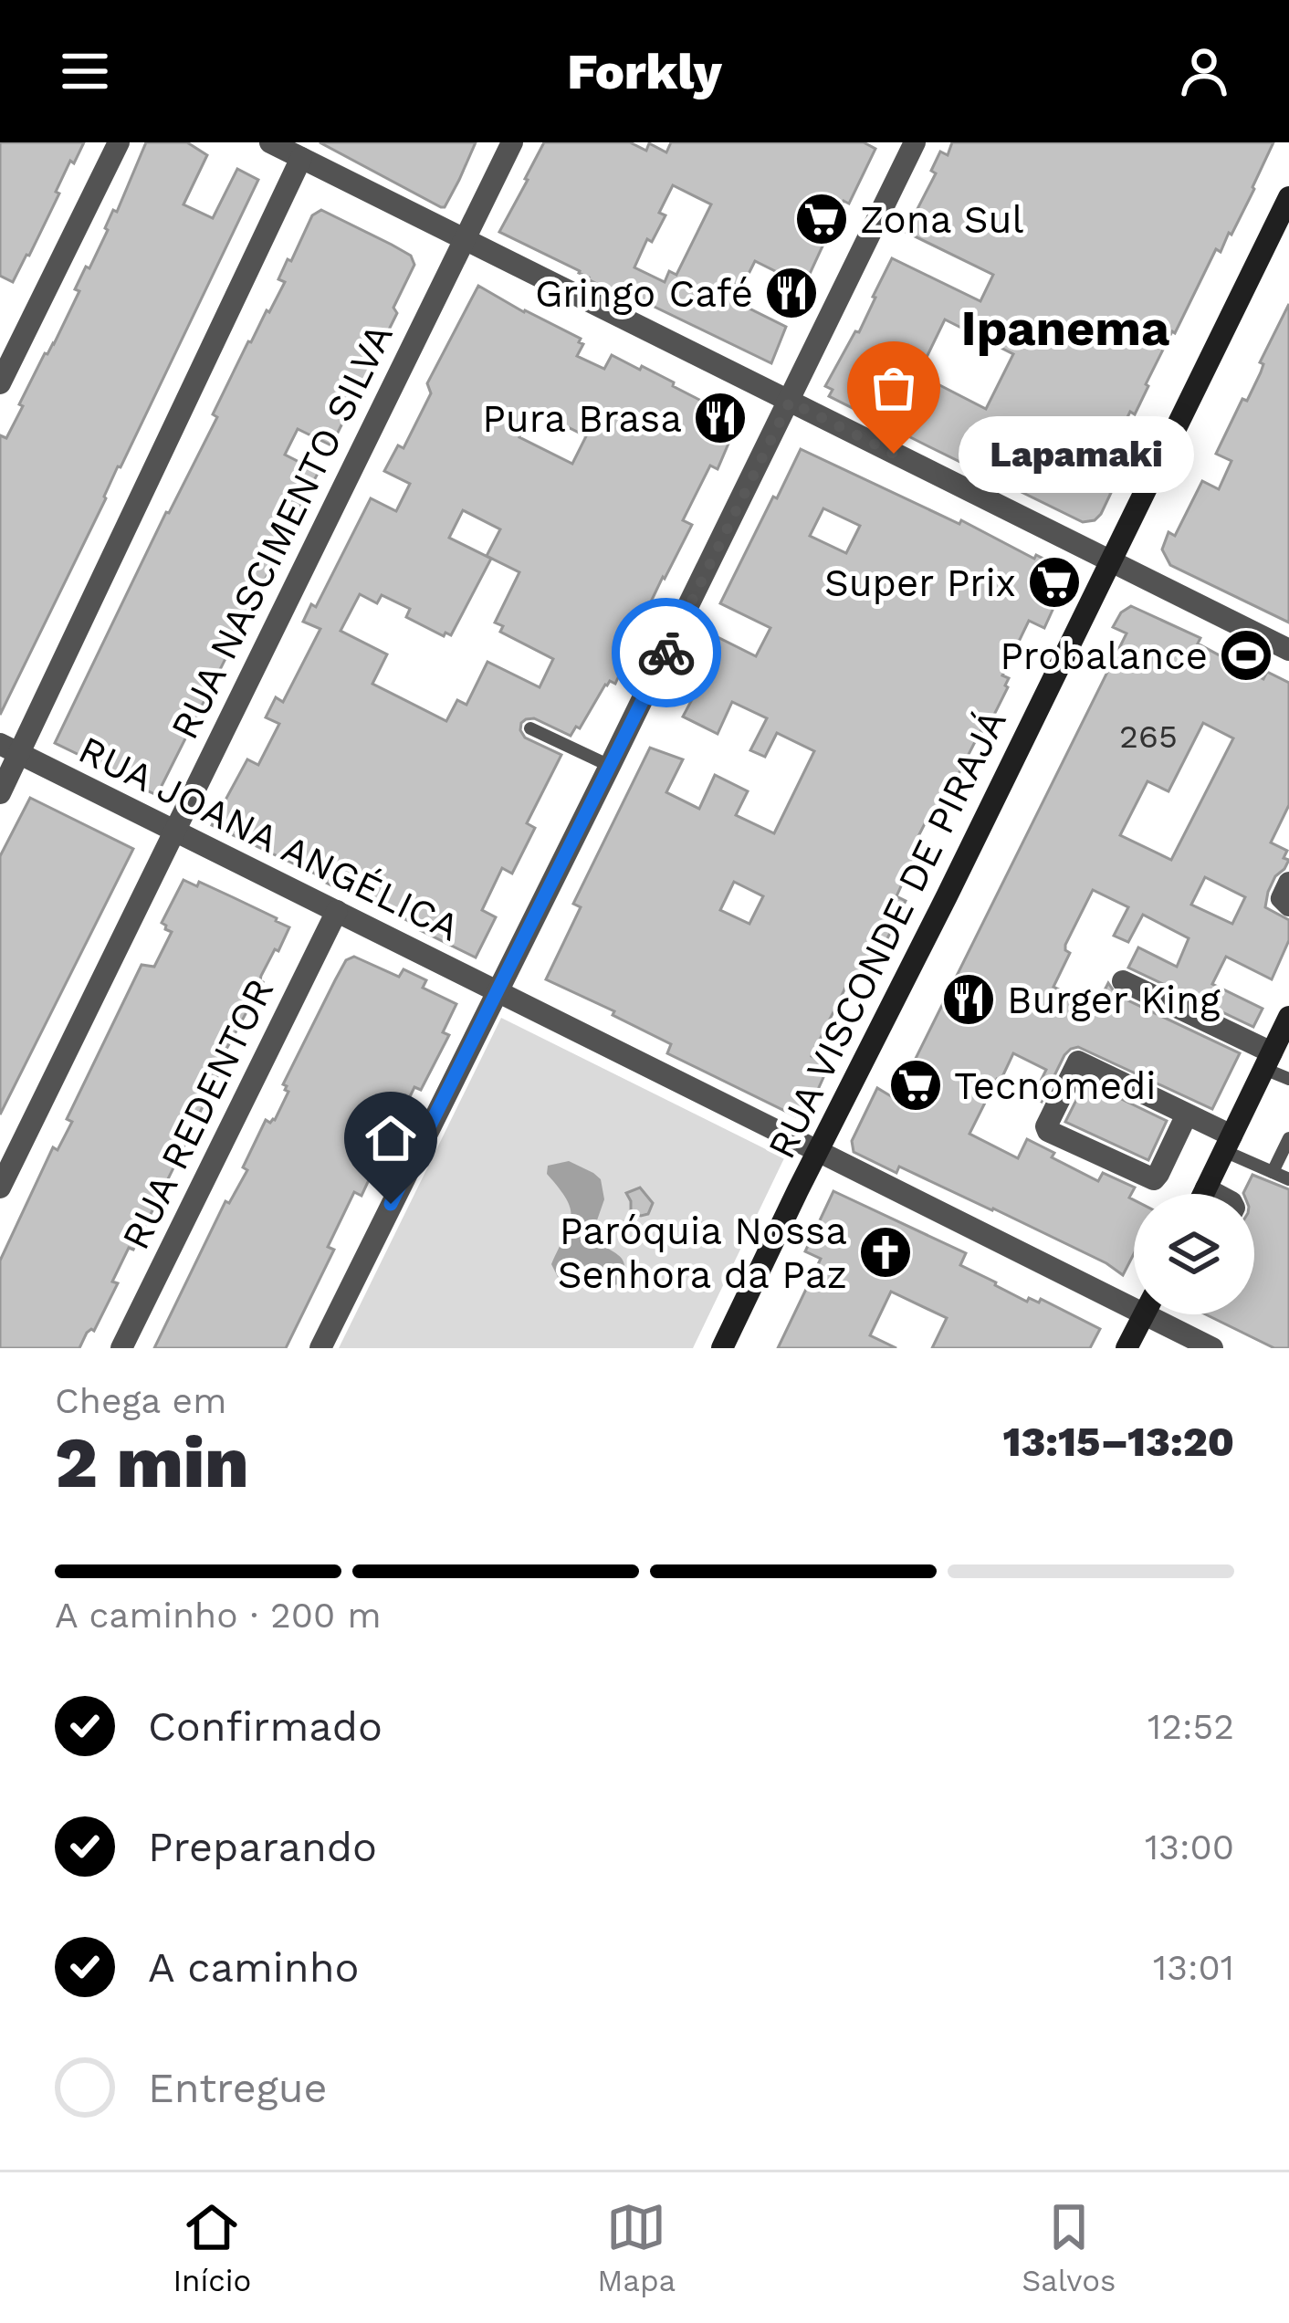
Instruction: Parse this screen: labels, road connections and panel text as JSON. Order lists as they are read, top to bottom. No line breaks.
{"streets":{"main road":["RUA VISCONDE DE PIRAJÁ"],"street":["RUA NASCIMENTO SILVA","RUA JOANA ANGÉLICA","RUA REDENTOR"]},"crossings":[["RUA NASCIMENTO SILVA","RUA JOANA ANGÉLICA"],["RUA JOANA ANGÉLICA","RUA VISCONDE DE PIRAJÁ"],["RUA JOANA ANGÉLICA","RUA REDENTOR"]],"districts":["Ipanema"],"places":{"supermarket":["Zona Sul","Super Prix","Tecnomedi"],"restaurant":["Gringo Café","Pura Brasa","Burger King"],"other":["Lapamaki"],"sports":["Probalance"],"church":["Paróquia Nossa Senhora da Paz"]},"house_numbers":["265"],"page":{"header":"Forkly","bubble":"Lapamaki","heading":["2 min","Chega em","13:15–13:20"],"bar":"A caminho · 200 m","list":[["Confirmado","12:52"],["Preparando","13:00"],["A caminho","13:01"],"Entregue"],"tabs":["Início","Mapa","Salvos"]}}
